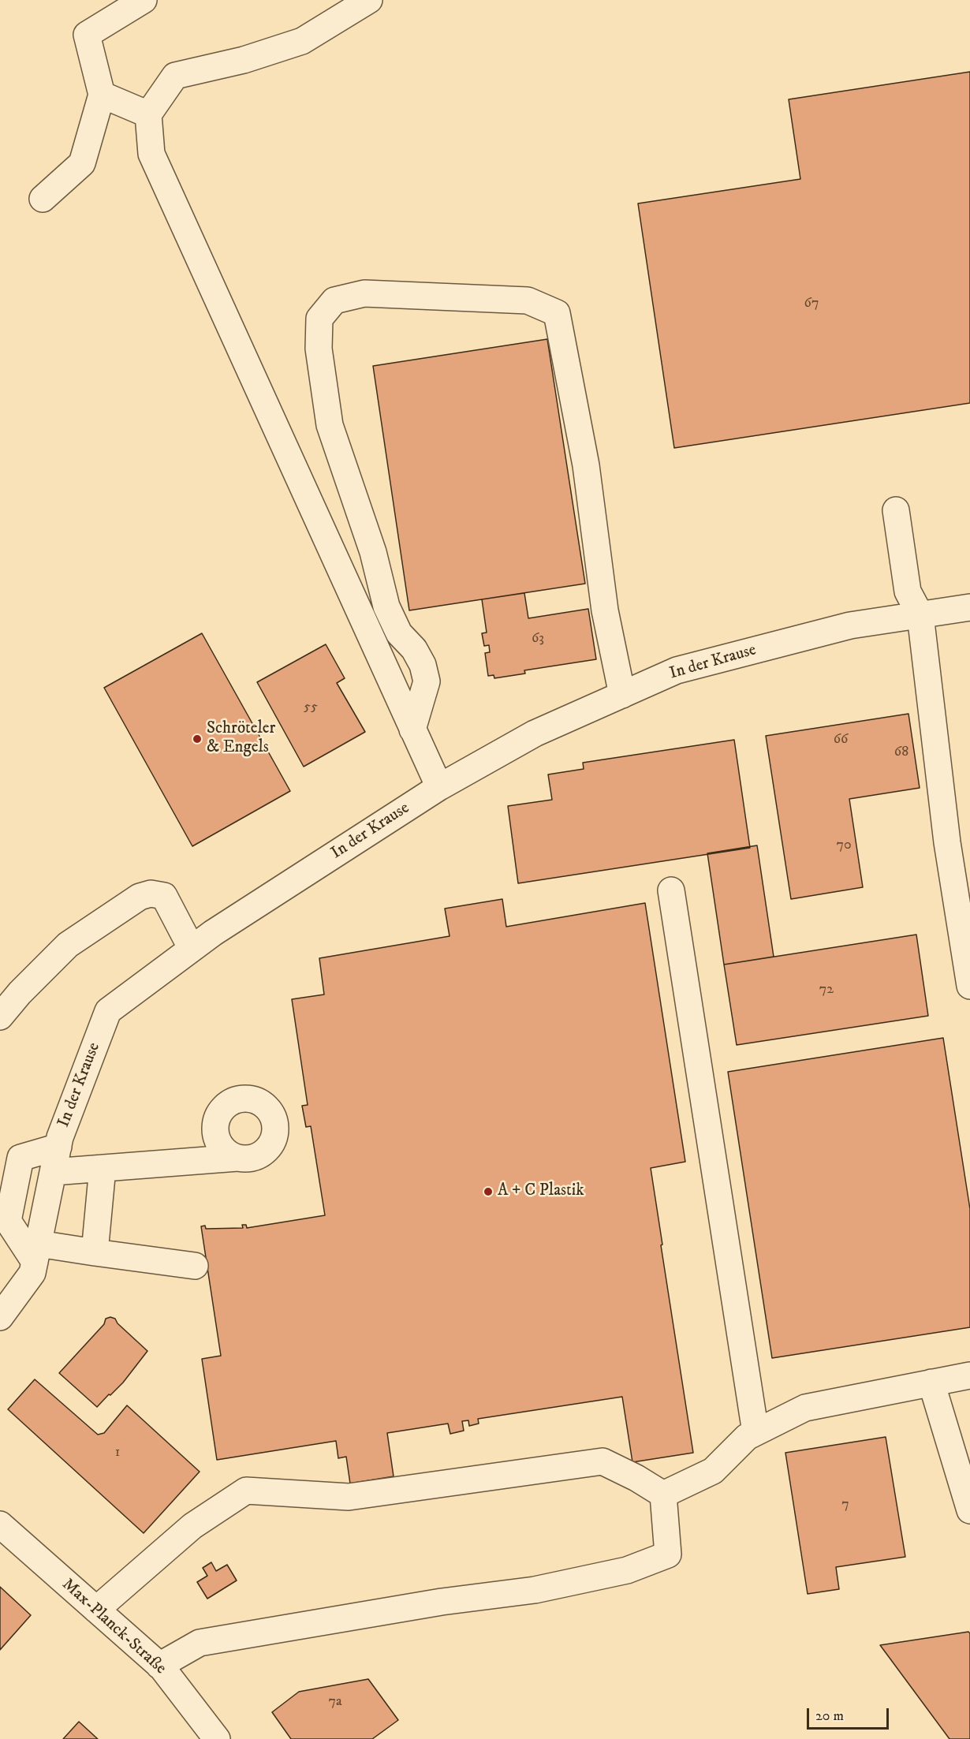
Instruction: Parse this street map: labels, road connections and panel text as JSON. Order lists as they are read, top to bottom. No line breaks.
{"streets":{"street":["In der Krause","Max-Planck-Straße"]},"places":["Schröteler & Engels","A + C Plastik"],"house_numbers":["67","63","55","66","68","70","72","1","7","7a"],"scale_bar":"20 m"}
